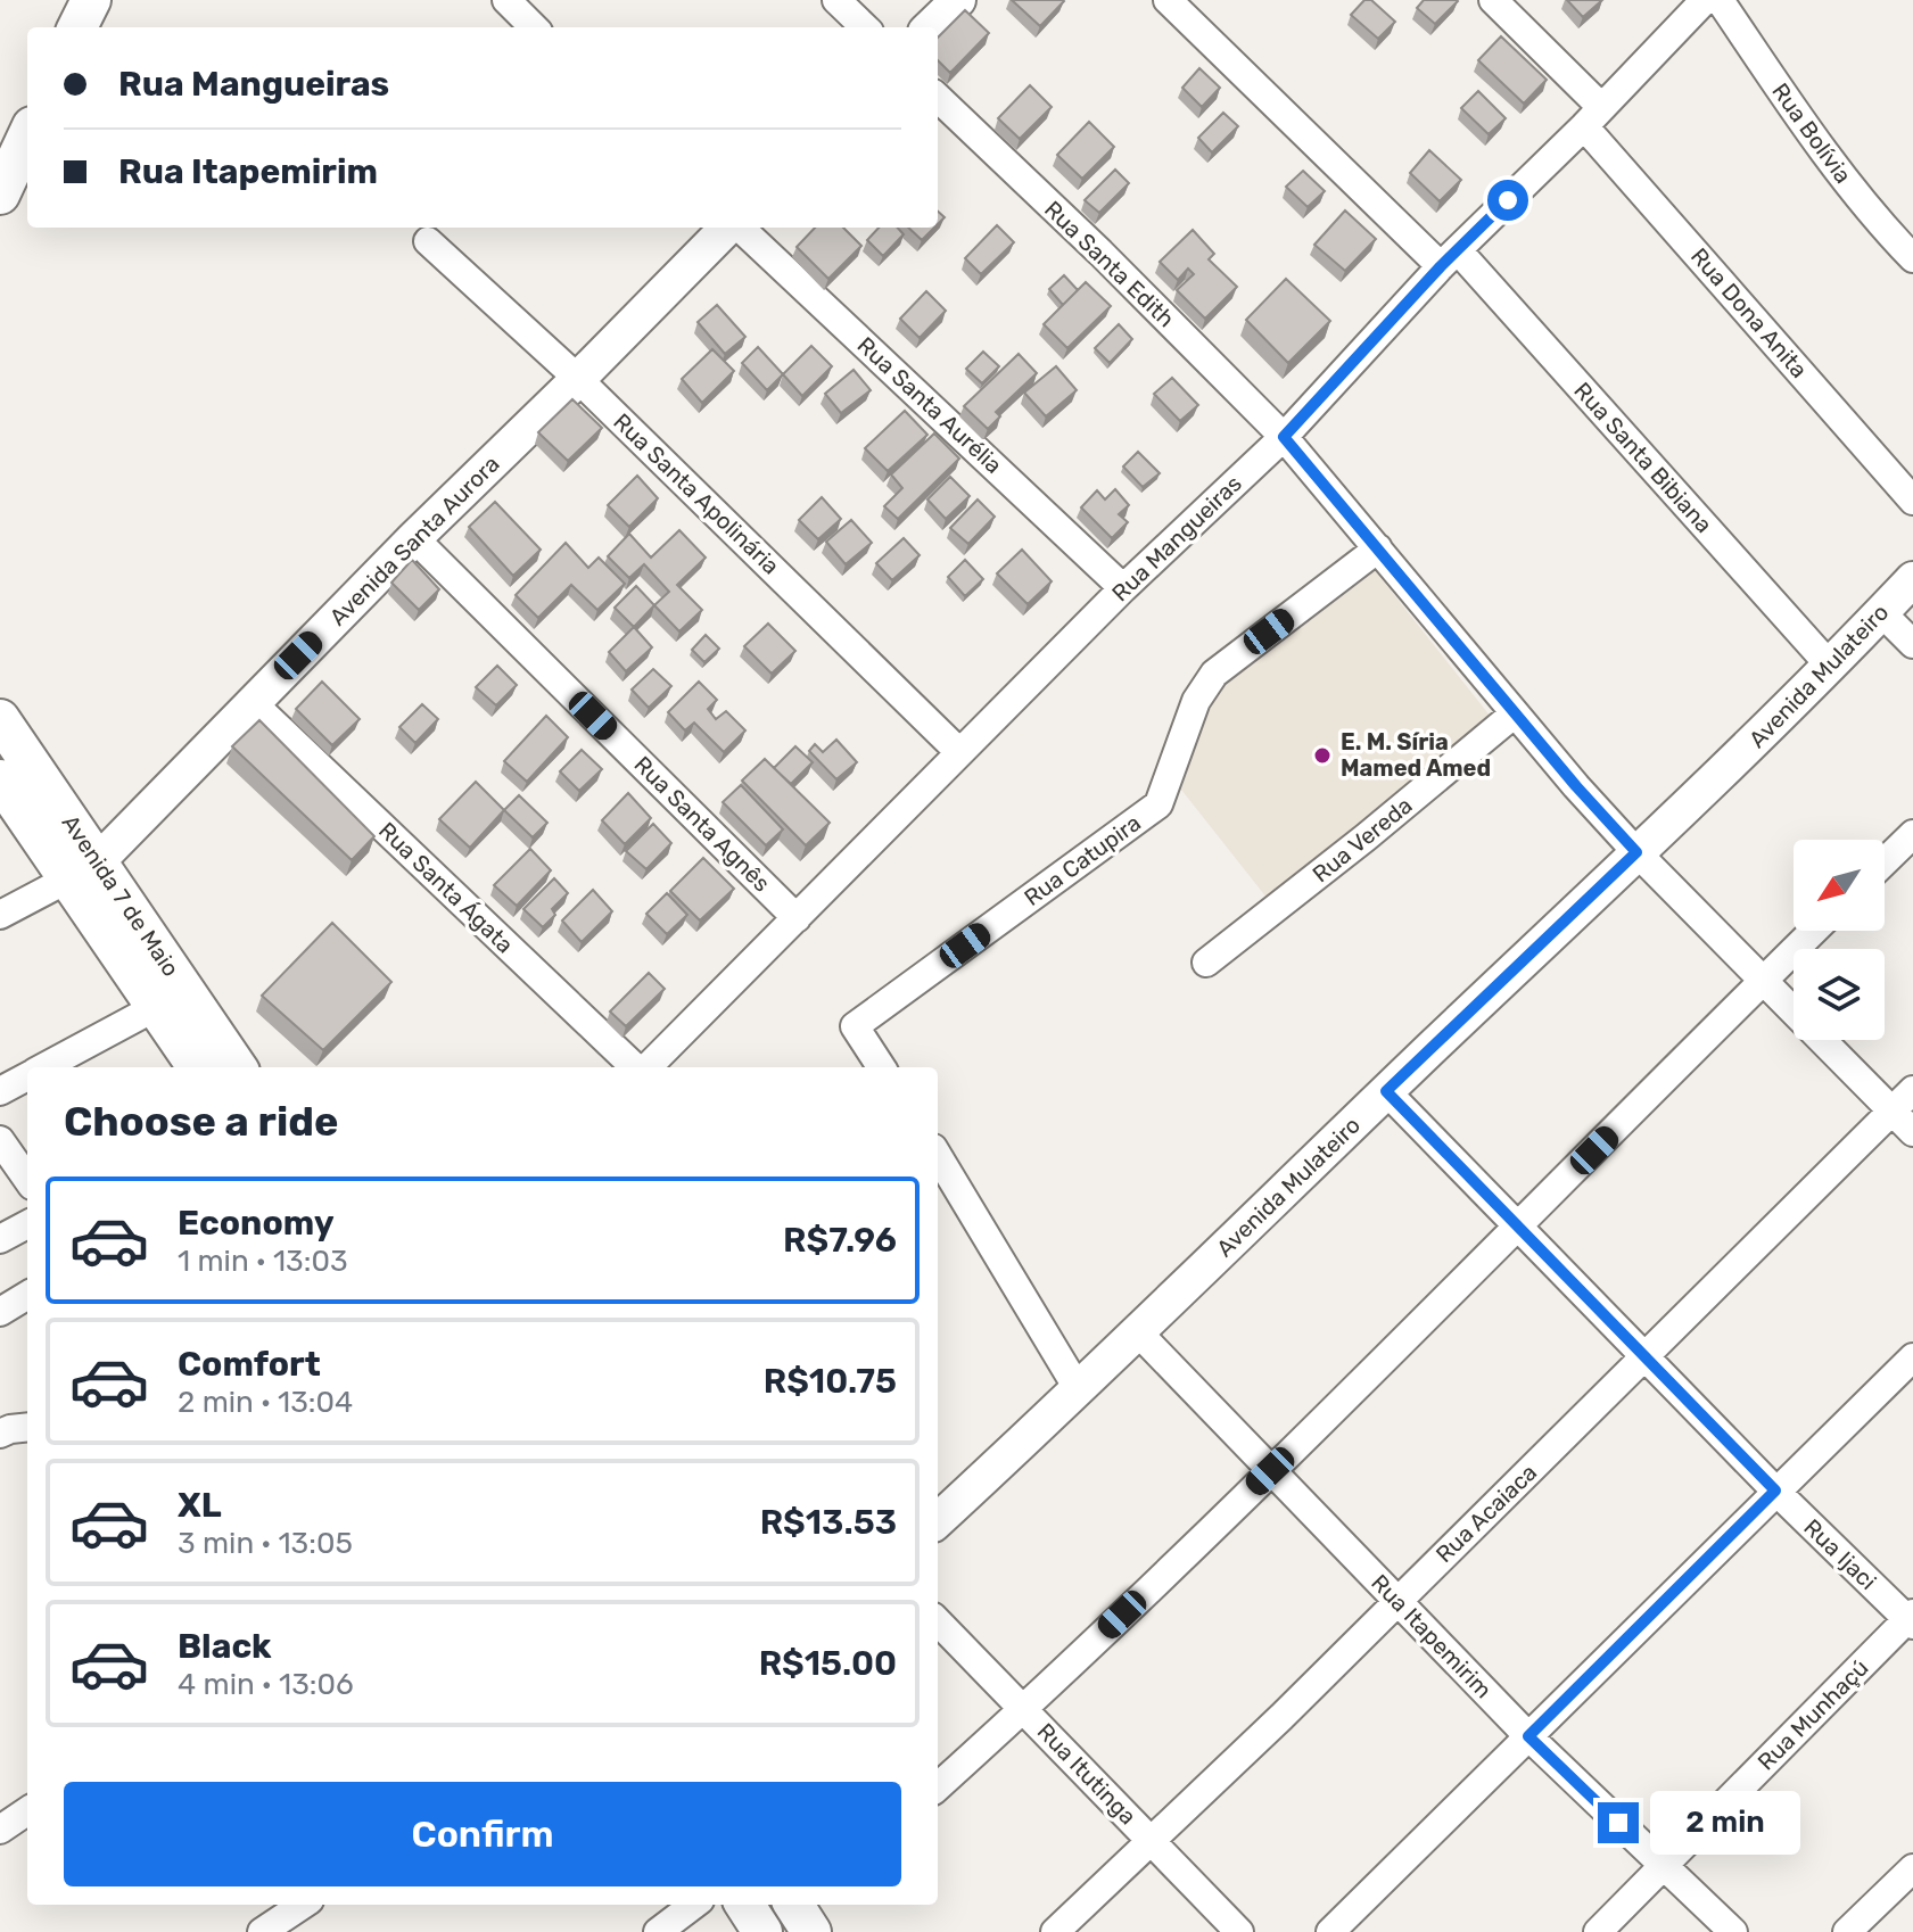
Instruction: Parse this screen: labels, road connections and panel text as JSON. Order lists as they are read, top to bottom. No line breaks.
{"streets":{"main road":["Avenida 7 de Maio"],"street":["Rua Bolívia","Rua Santa Edith","Rua Dona Anita","Rua Santa Aurélia","Rua Santa Bibiana","Rua Santa Apolinária","Rua Mangueiras","Avenida Santa Aurora","Avenida Mulateiro","Rua Santa Agnês","Rua Vereda","Rua Catupira","Rua Santa Ágata","Rua Acaiaca","Rua Ijaci","Rua Itapemirim","Rua Munhaçú","Rua Itutinga"]},"crossings":[["Rua Santa Edith","Rua Mangueiras"],["Rua Santa Edith","Avenida Mulateiro"],["Rua Santa Edith","Rua Vereda"],["Rua Santa Edith","Rua Catupira"],["Rua Dona Anita","Rua Mangueiras"],["Rua Santa Aurélia","Rua Mangueiras"],["Rua Santa Bibiana","Rua Mangueiras"],["Rua Santa Bibiana","Avenida Mulateiro"],["Rua Santa Apolinária","Rua Mangueiras"],["Rua Santa Apolinária","Avenida Santa Aurora"],["Rua Mangueiras","Rua Santa Agnês"],["Avenida Santa Aurora","Rua Santa Agnês"],["Avenida Santa Aurora","Rua Santa Ágata"],["Avenida Santa Aurora","Avenida 7 de Maio"],["Avenida Mulateiro","Rua Ijaci"],["Avenida Mulateiro","Rua Itapemirim"],["Rua Acaiaca","Rua Ijaci"],["Rua Acaiaca","Rua Itapemirim"],["Rua Acaiaca","Rua Itutinga"],["Rua Ijaci","Rua Munhaçú"],["Rua Itapemirim","Rua Munhaçú"]],"places":["E. M. Síria Mamed Amed"],"north":"bottom left","page":{"banner":["Rua Mangueiras","Rua Itapemirim"],"heading":"Choose a ride","list":[{"name":"Economy","note":"1 min · 13:03","value":"R$7.96"},{"name":"Comfort","note":"2 min · 13:04","value":"R$10.75"},{"name":"XL","note":"3 min · 13:05","value":"R$13.53"},{"name":"Black","note":"4 min · 13:06","value":"R$15.00"}],"buttons":"Confirm","bubble":"2 min"}}
